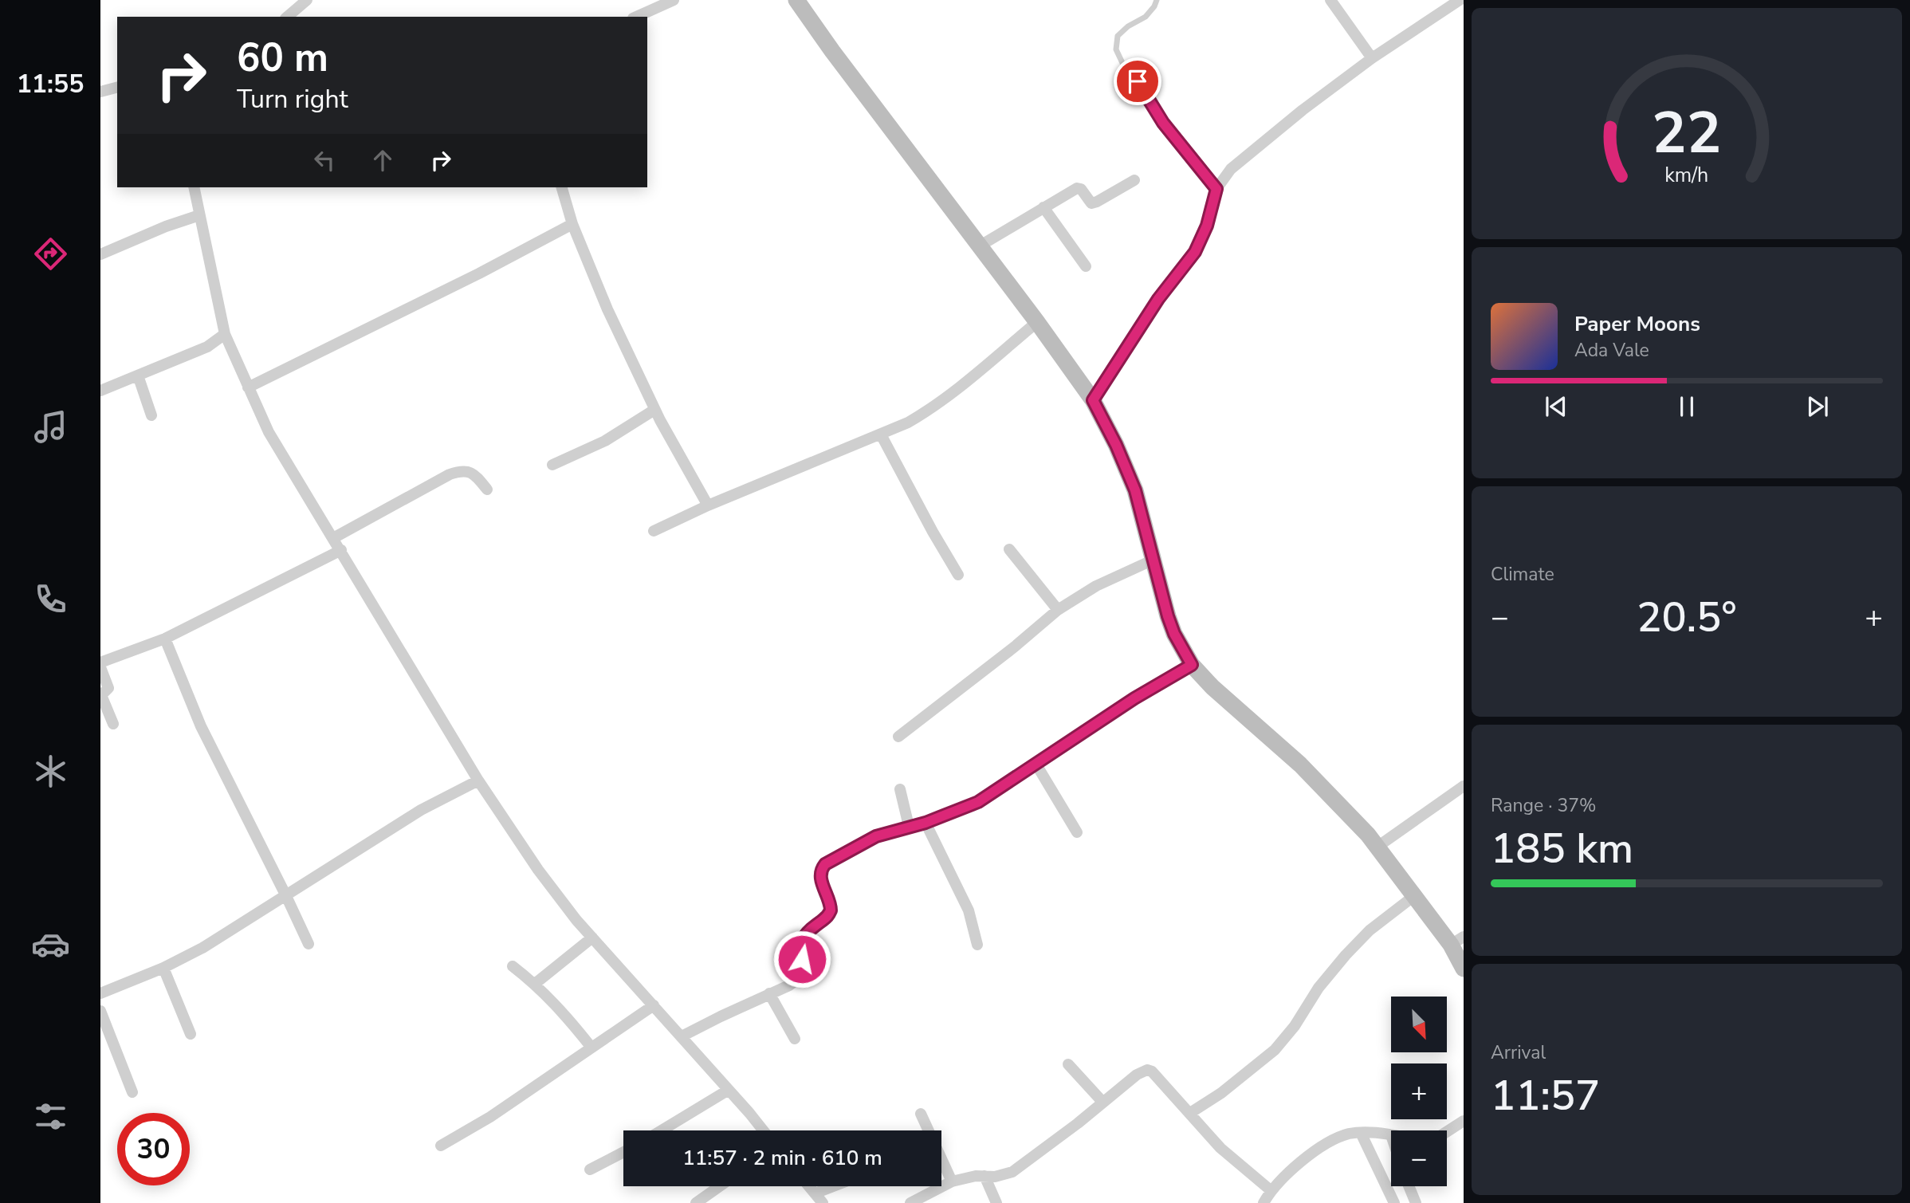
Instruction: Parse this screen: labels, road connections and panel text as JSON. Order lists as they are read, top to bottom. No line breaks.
{"north":"bottom right","page":{"tabs":"11:55","turn":["60 m","Turn right"],"song":["Paper Moons","Ada Vale"],"tile":["Climate",["Range · 37%","185 km"],["Arrival","11:57"]],"heat":["−","20.5°","+"],"map_buttons":["+","−"],"limit":"30","trip":"11:57 · 2 min · 610 m","gauge":["22","km/h"]}}
